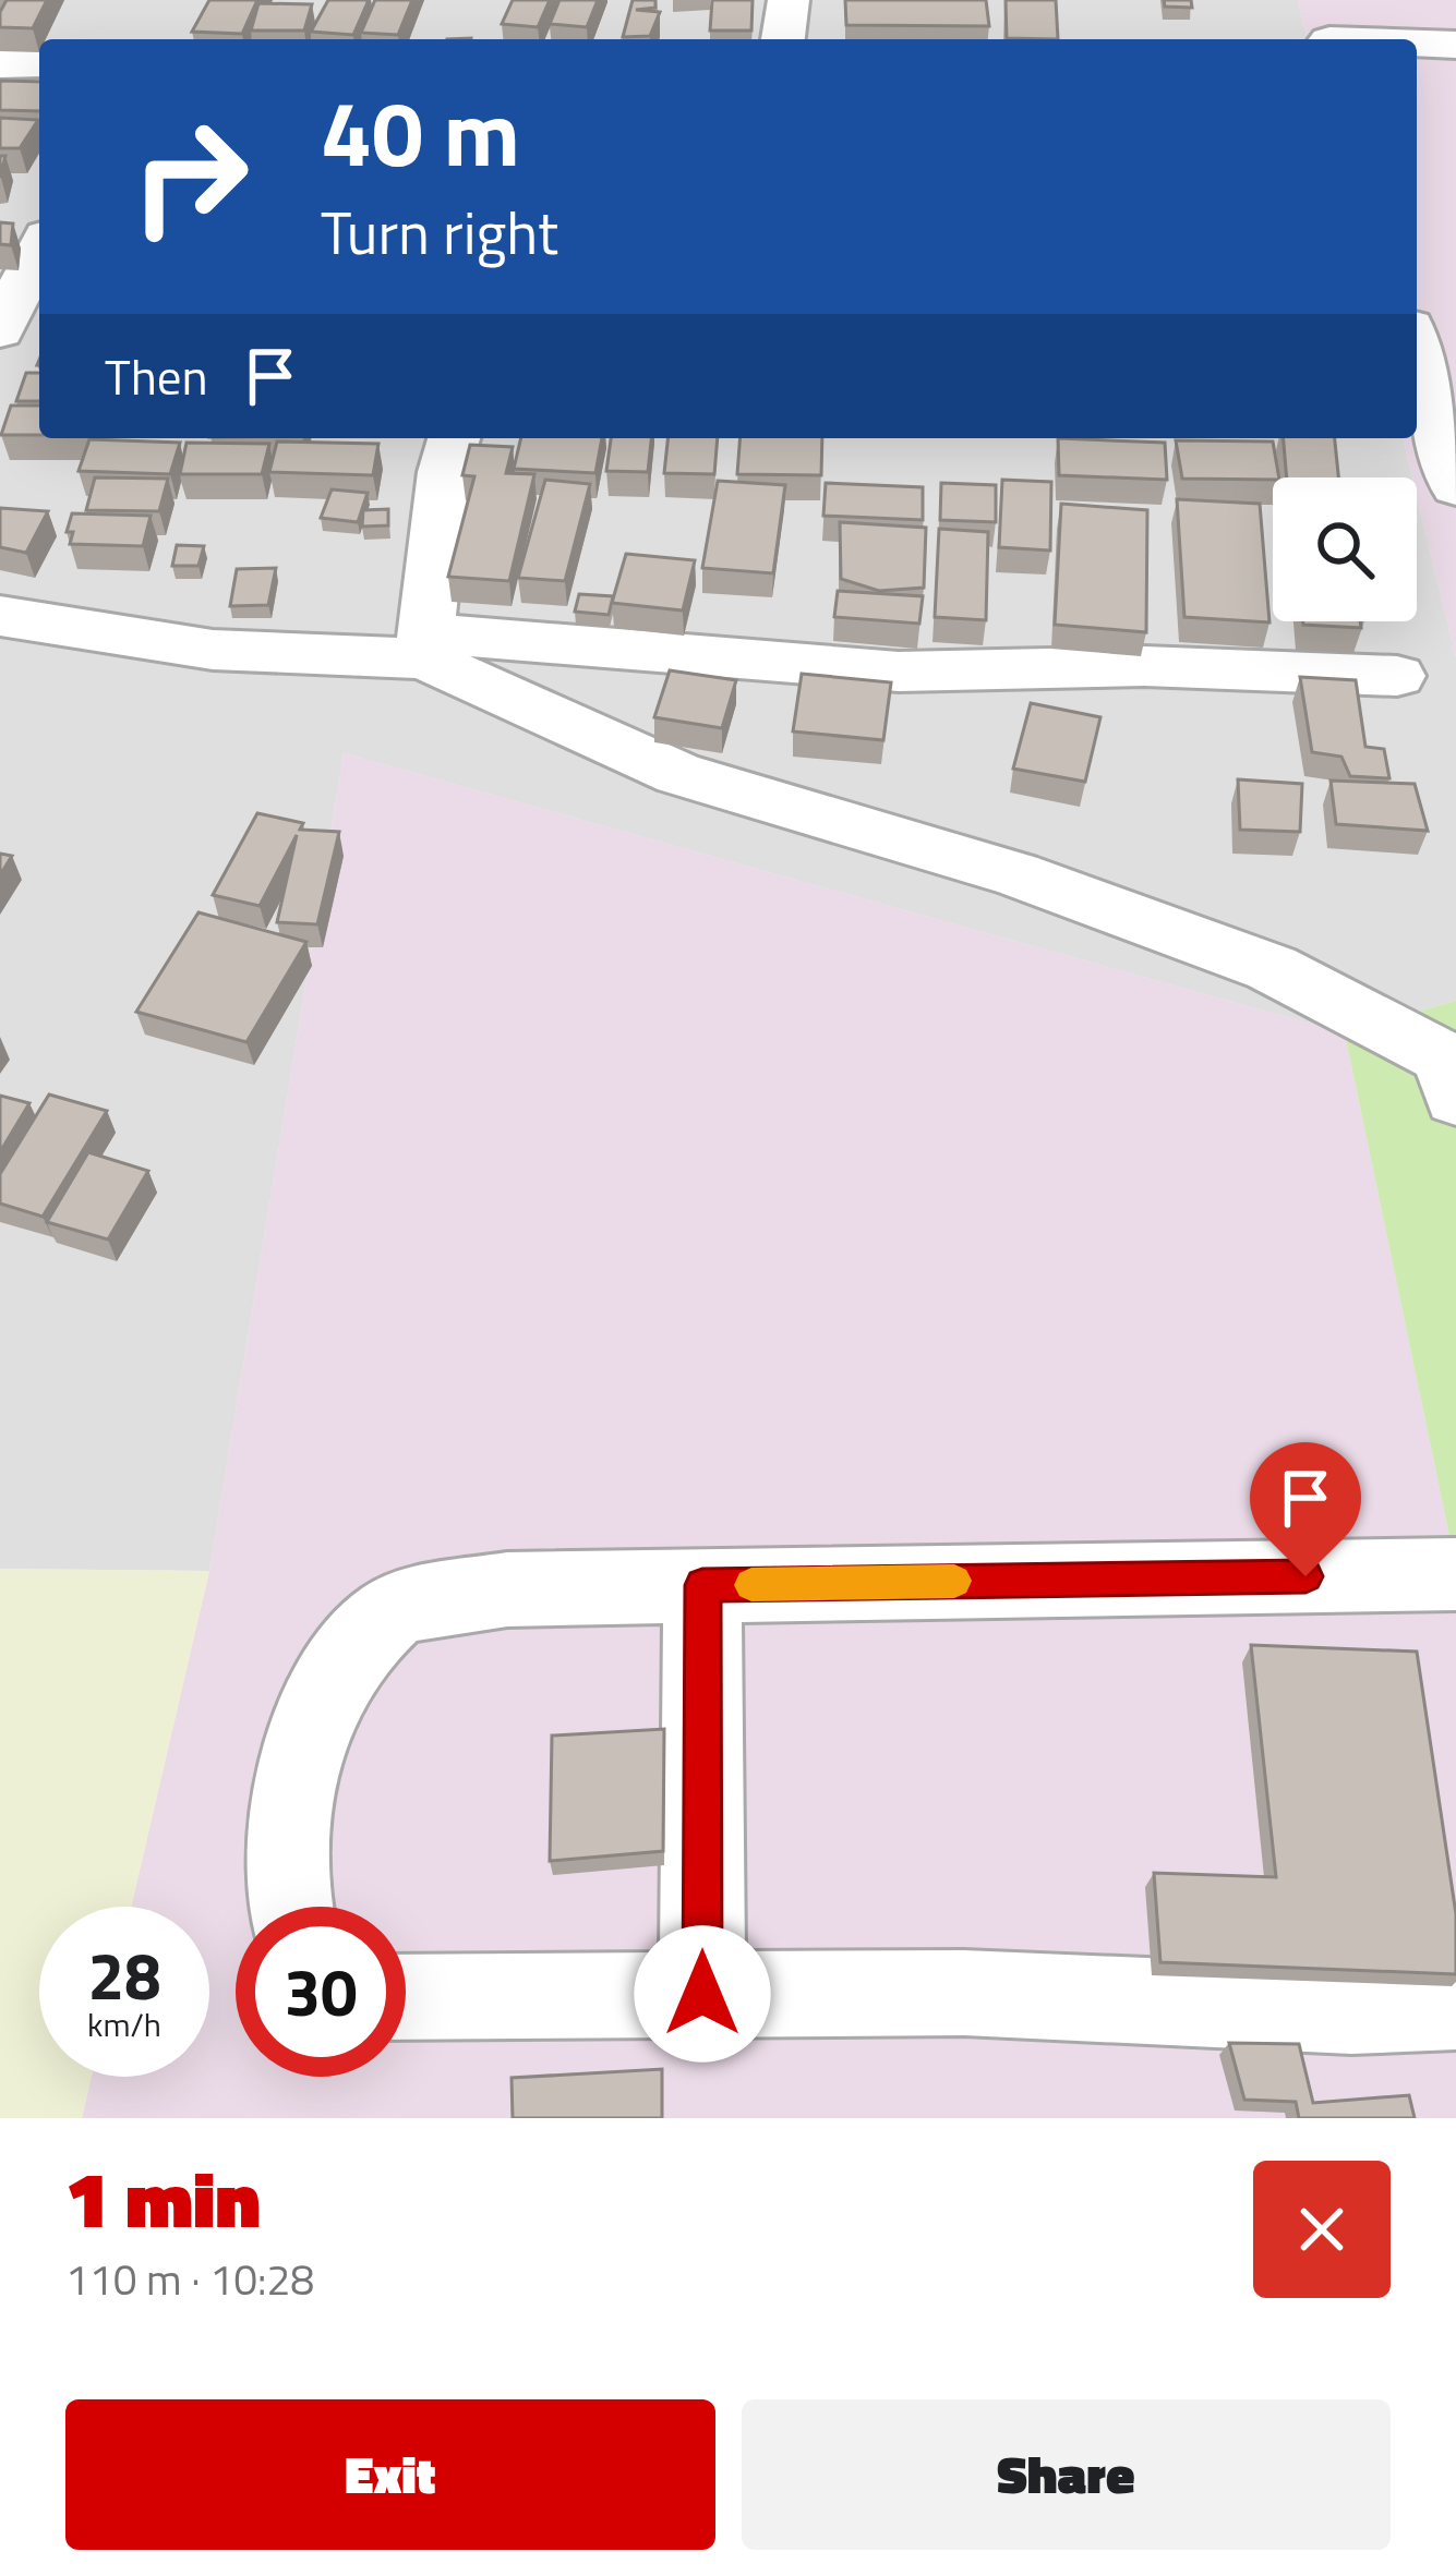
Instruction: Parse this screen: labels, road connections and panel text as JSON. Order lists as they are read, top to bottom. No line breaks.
{"page":{"turn":["40 m","Turn right"],"then":"Then","speed":"28 km/h","limit":"30","heading":["1 min","110 m · 10:28"],"buttons":["Exit","Share"]}}
